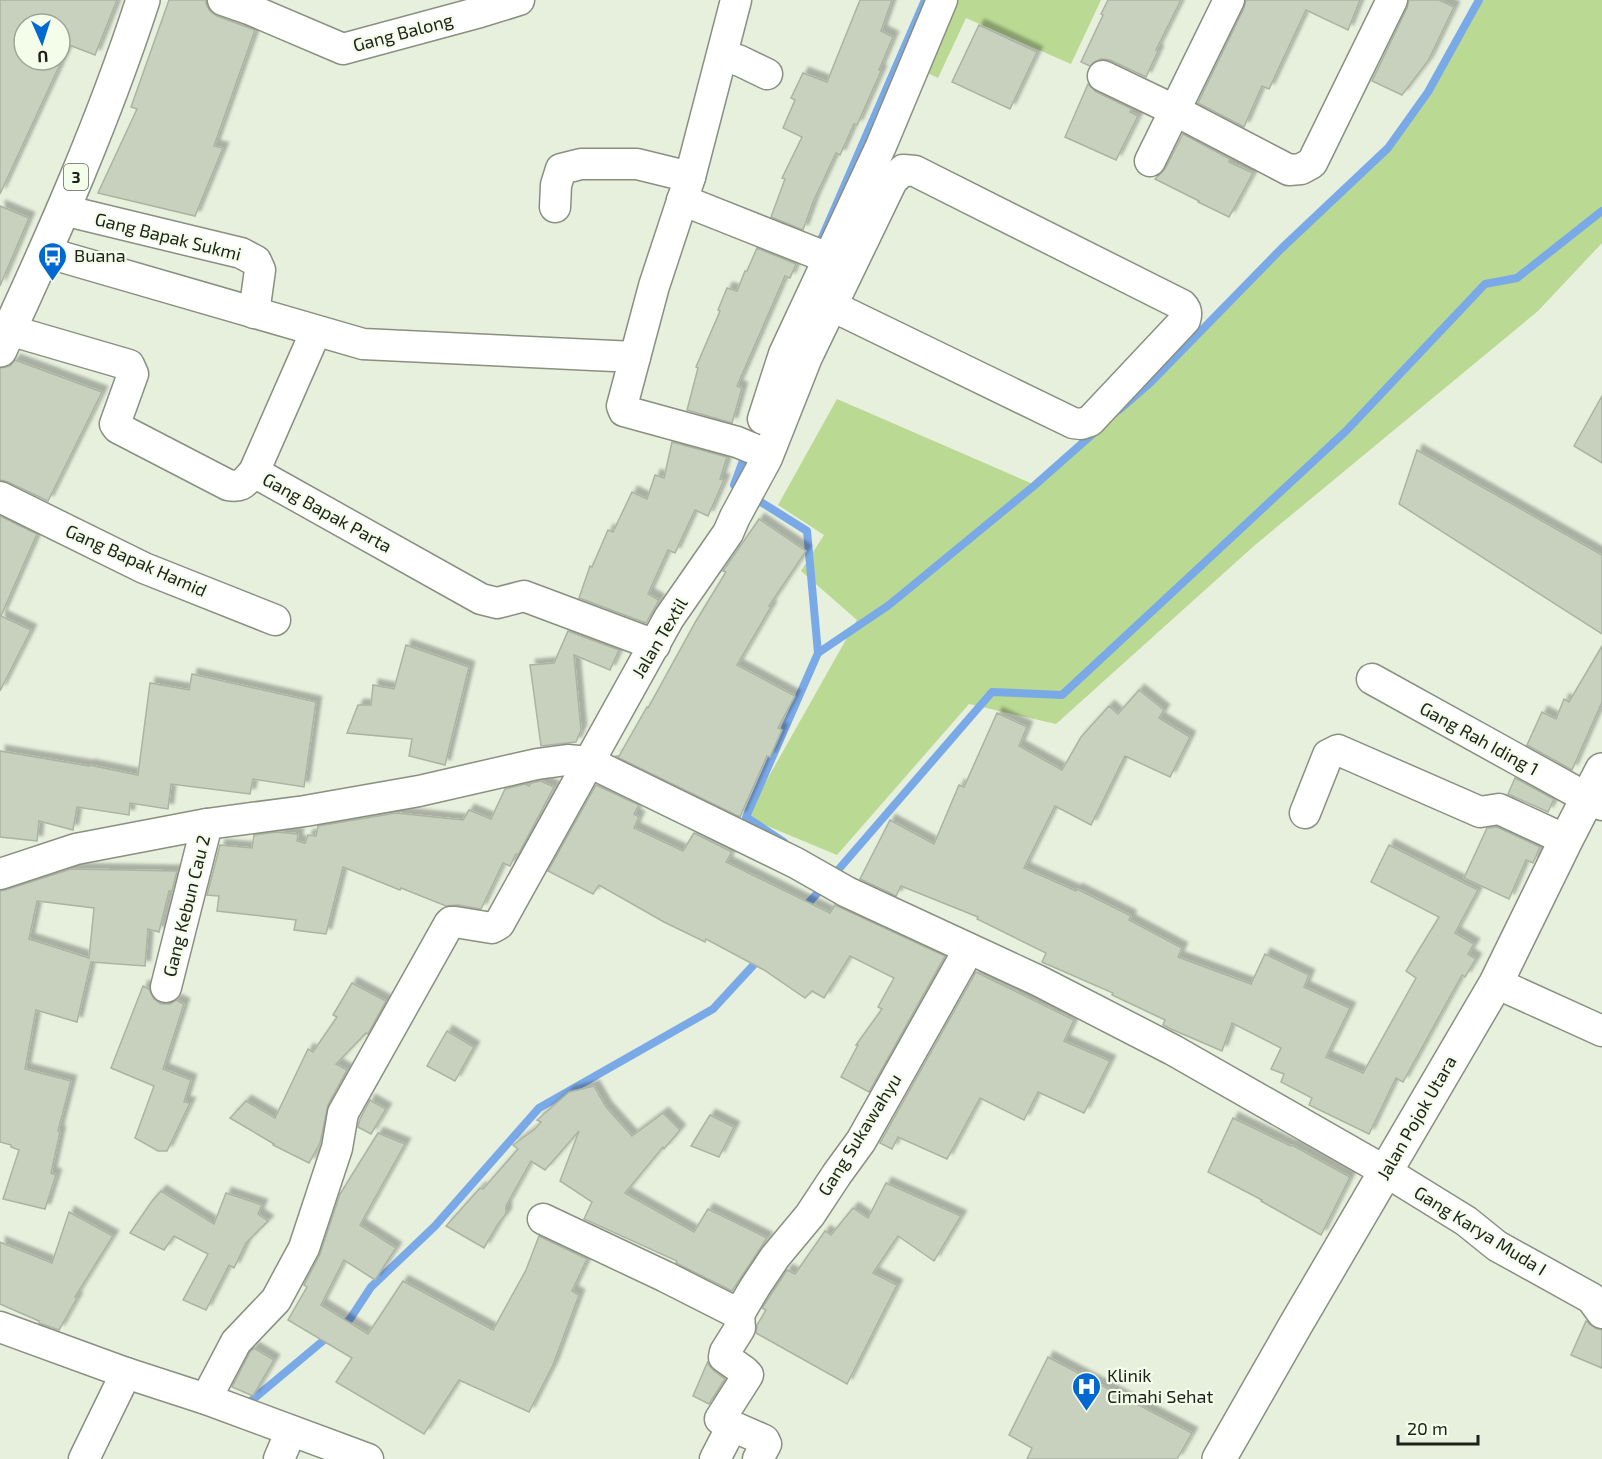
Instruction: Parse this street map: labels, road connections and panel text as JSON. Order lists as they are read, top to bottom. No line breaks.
{"streets":{"main road":["3","Jalan Pojok Utara"],"street":["Gang Balong","Gang Bapak Sukmi","Gang Bapak Parta","Gang Bapak Hamid","Jalan Textil","Gang Rah Iding 1","Gang Kebun Cau 2","Gang Sukawahyu","Gang Karya Muda I"]},"crossings":[["3","Gang Bapak Sukmi"],["3","Gang Bapak Parta"],["Gang Bapak Parta","Jalan Textil"],["Jalan Textil","Gang Karya Muda I"],["Gang Rah Iding 1","Jalan Pojok Utara"],["Jalan Pojok Utara","Gang Karya Muda I"],["Gang Sukawahyu","Gang Karya Muda I"]],"places":{"bus stop":["Buana"],"hospital":["Klinik Cimahi Sehat"]},"scale_bar":"20 m","north":"bottom"}
